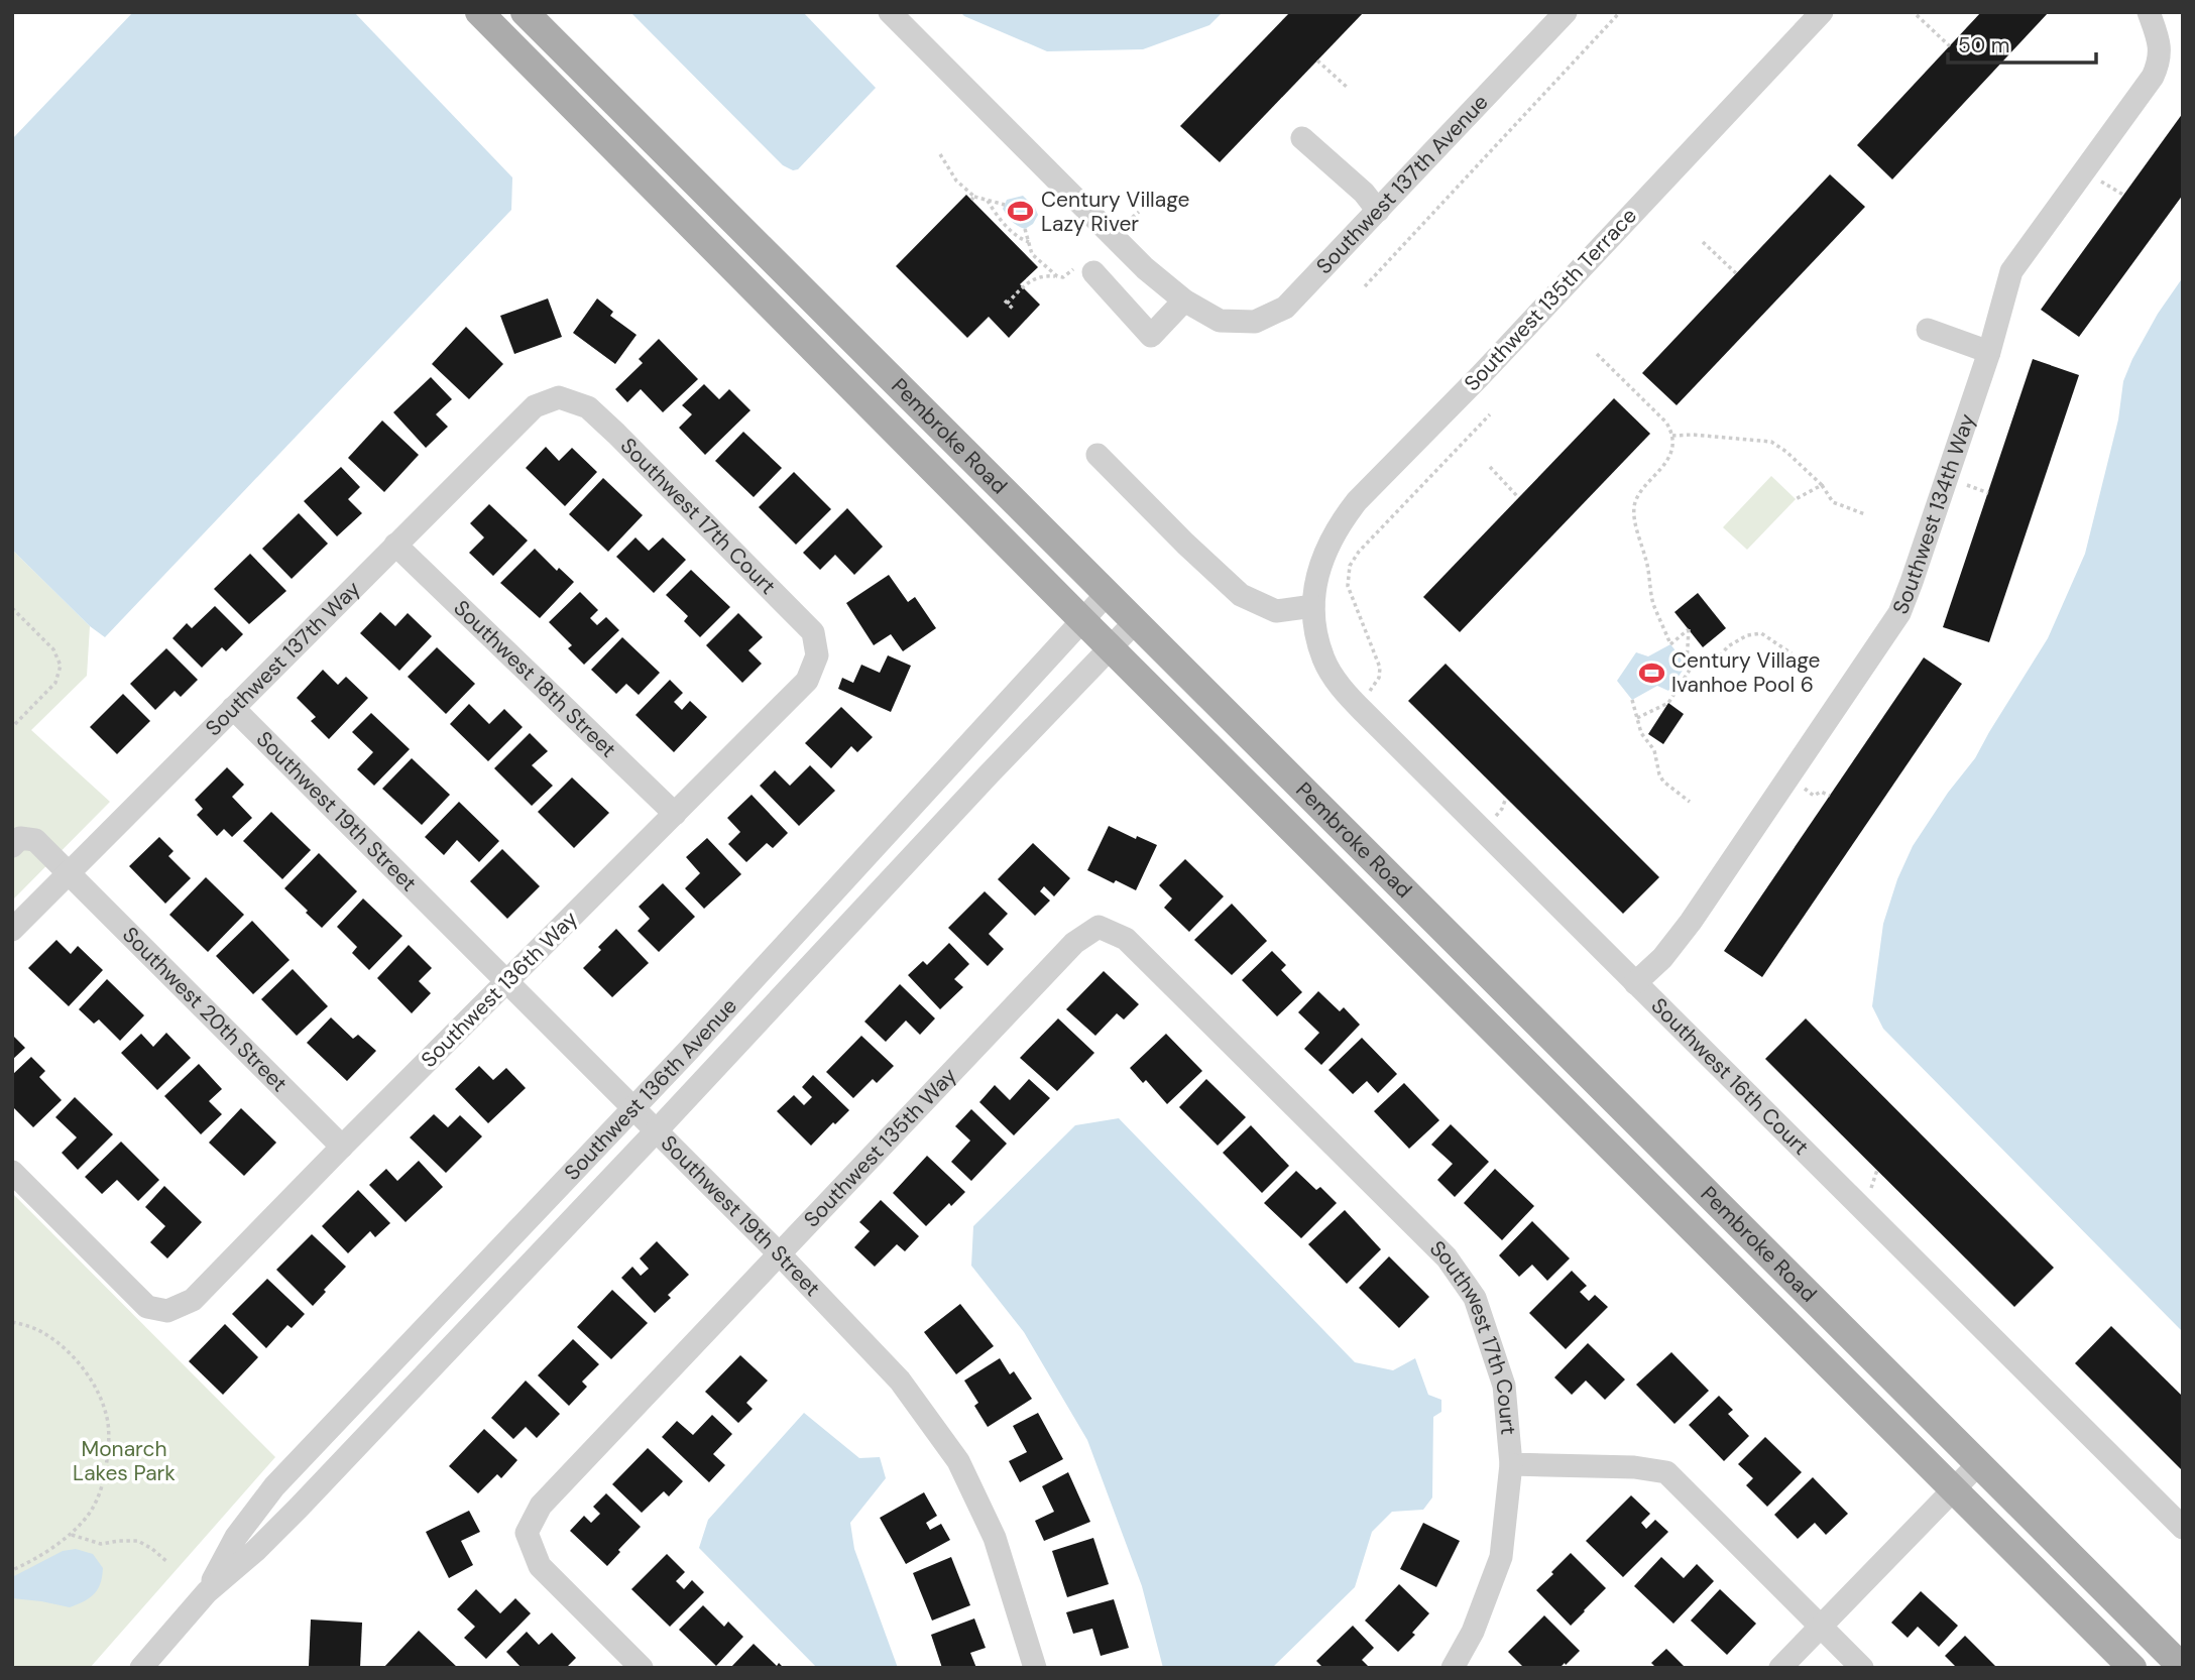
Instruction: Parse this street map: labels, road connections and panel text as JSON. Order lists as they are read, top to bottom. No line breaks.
{"streets":{"main road":["Pembroke Road"],"street":["Southwest 137th Avenue","Southwest 135th Terrace","Southwest 134th Way","Southwest 17th Court","Southwest 137th Way","Southwest 18th Street","Southwest 19th Street","Southwest 136th Way","Southwest 20th Street","Southwest 16th Court","Southwest 136th Avenue","Southwest 135th Way"]},"crossings":[["Southwest 135th Terrace","Southwest 16th Court"],["Pembroke Road","Southwest 136th Avenue"],["Southwest 134th Way","Southwest 16th Court"],["Southwest 17th Court","Southwest 137th Way"],["Southwest 17th Court","Southwest 136th Way"],["Southwest 17th Court","Southwest 135th Way"],["Southwest 137th Way","Southwest 18th Street"],["Southwest 137th Way","Southwest 19th Street"],["Southwest 137th Way","Southwest 20th Street"],["Southwest 18th Street","Southwest 136th Way"],["Southwest 19th Street","Southwest 136th Way"],["Southwest 19th Street","Southwest 136th Avenue"],["Southwest 19th Street","Southwest 135th Way"],["Southwest 136th Way","Southwest 20th Street"]],"parks":["Monarch Lakes Park"],"places":{"sports":["Century Village Lazy River","Century Village Ivanhoe Pool 6"]},"scale_bar":"50 m"}
